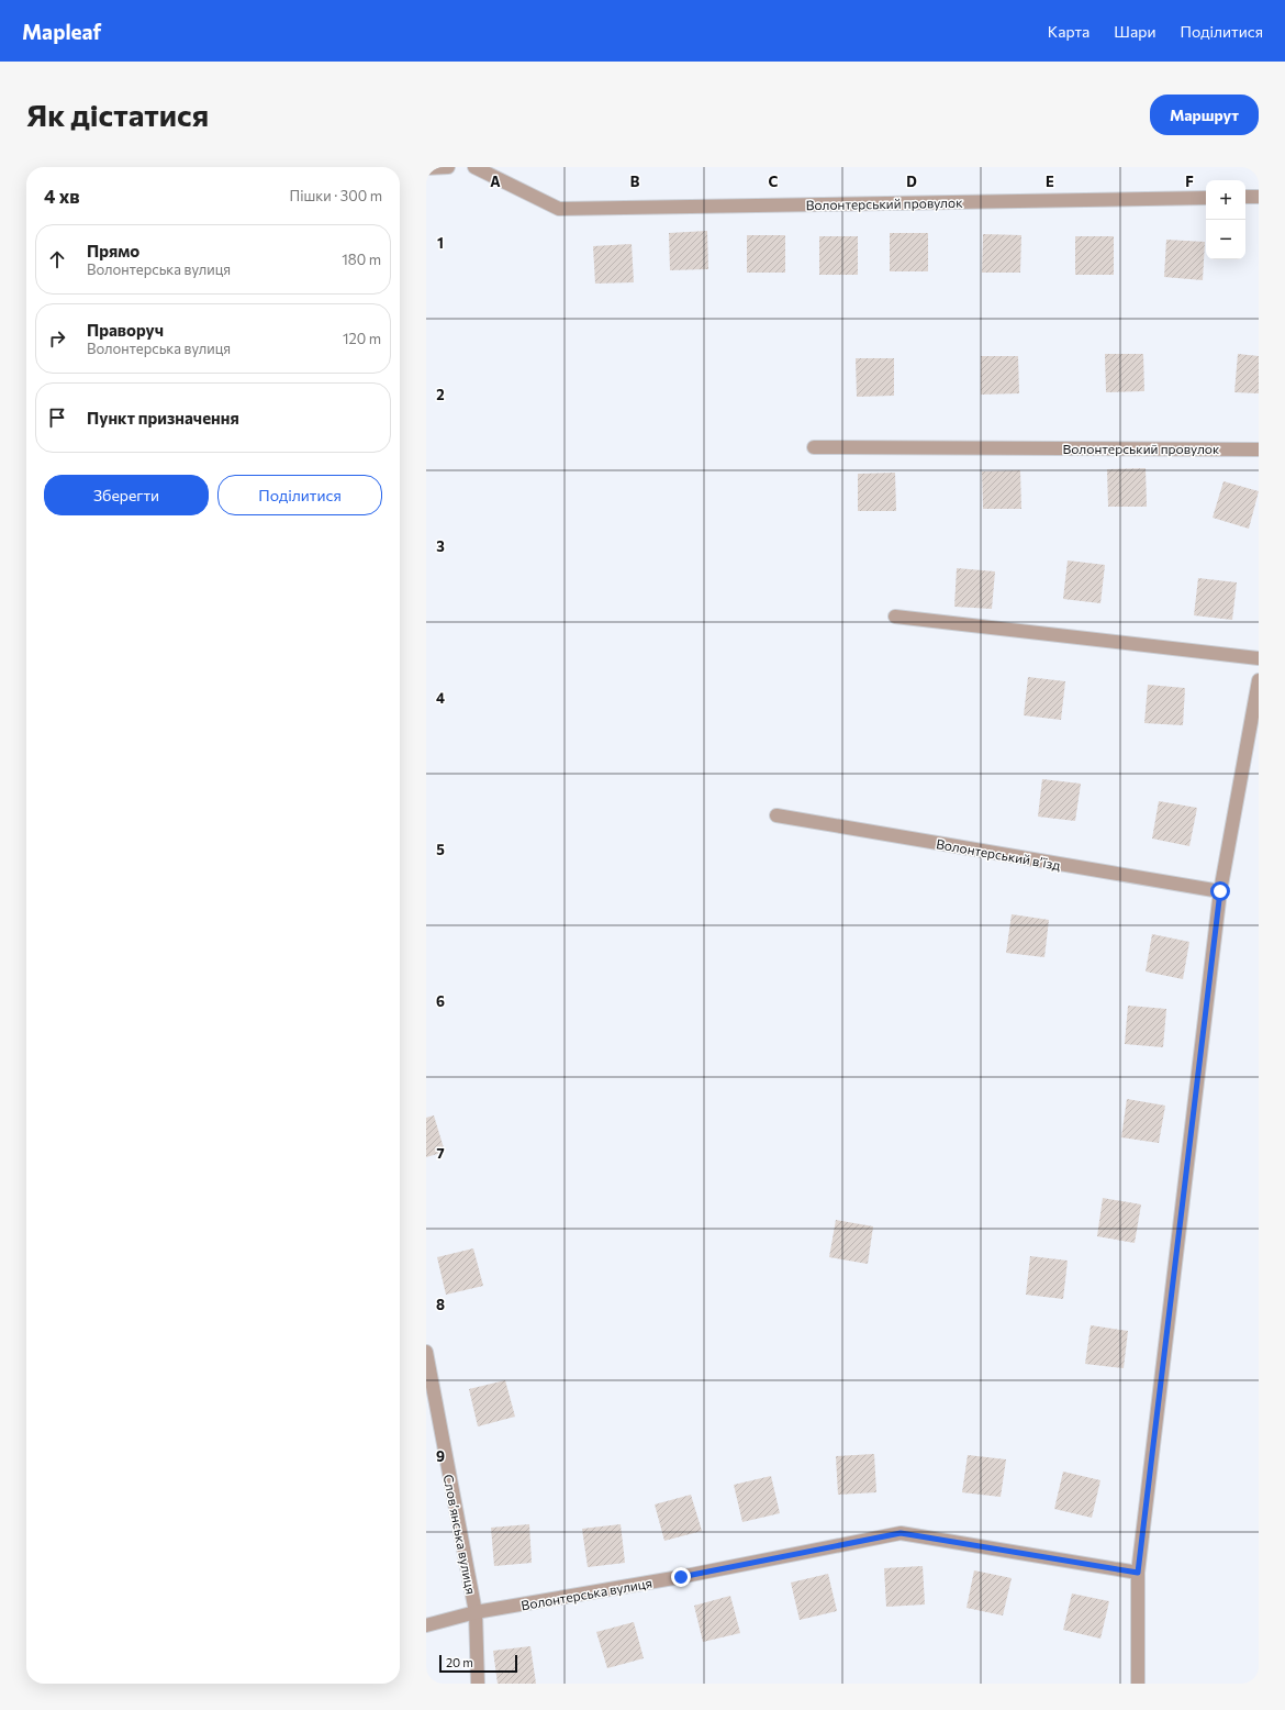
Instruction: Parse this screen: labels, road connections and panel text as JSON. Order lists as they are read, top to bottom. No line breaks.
{"streets":{"street":["Волонтерський провулок","Волонтерський в’їзд","Слов’янська вулиця","Волонтерська вулиця"]},"crossings":[["Слов’янська вулиця","Волонтерська вулиця"]],"scale_bar":"20 m","page":{"header":"Mapleaf","nav":["Карта","Шари","Поділитися"],"buttons":["Маршрут",["Зберегти","Поділитися"]],"title":"Як дістатися","heading":["4 хв","Пішки · 300 m"],"map_buttons":["+","−"],"list":[["Прямо","Волонтерська вулиця","180 m"],["Праворуч","Волонтерська вулиця","120 m"],"Пункт призначення"],"scale":"20 m"},"grid":{"columns":["A","B","C","D","E","F"],"rows":["1","2","3","4","5","6","7","8","9"]}}
